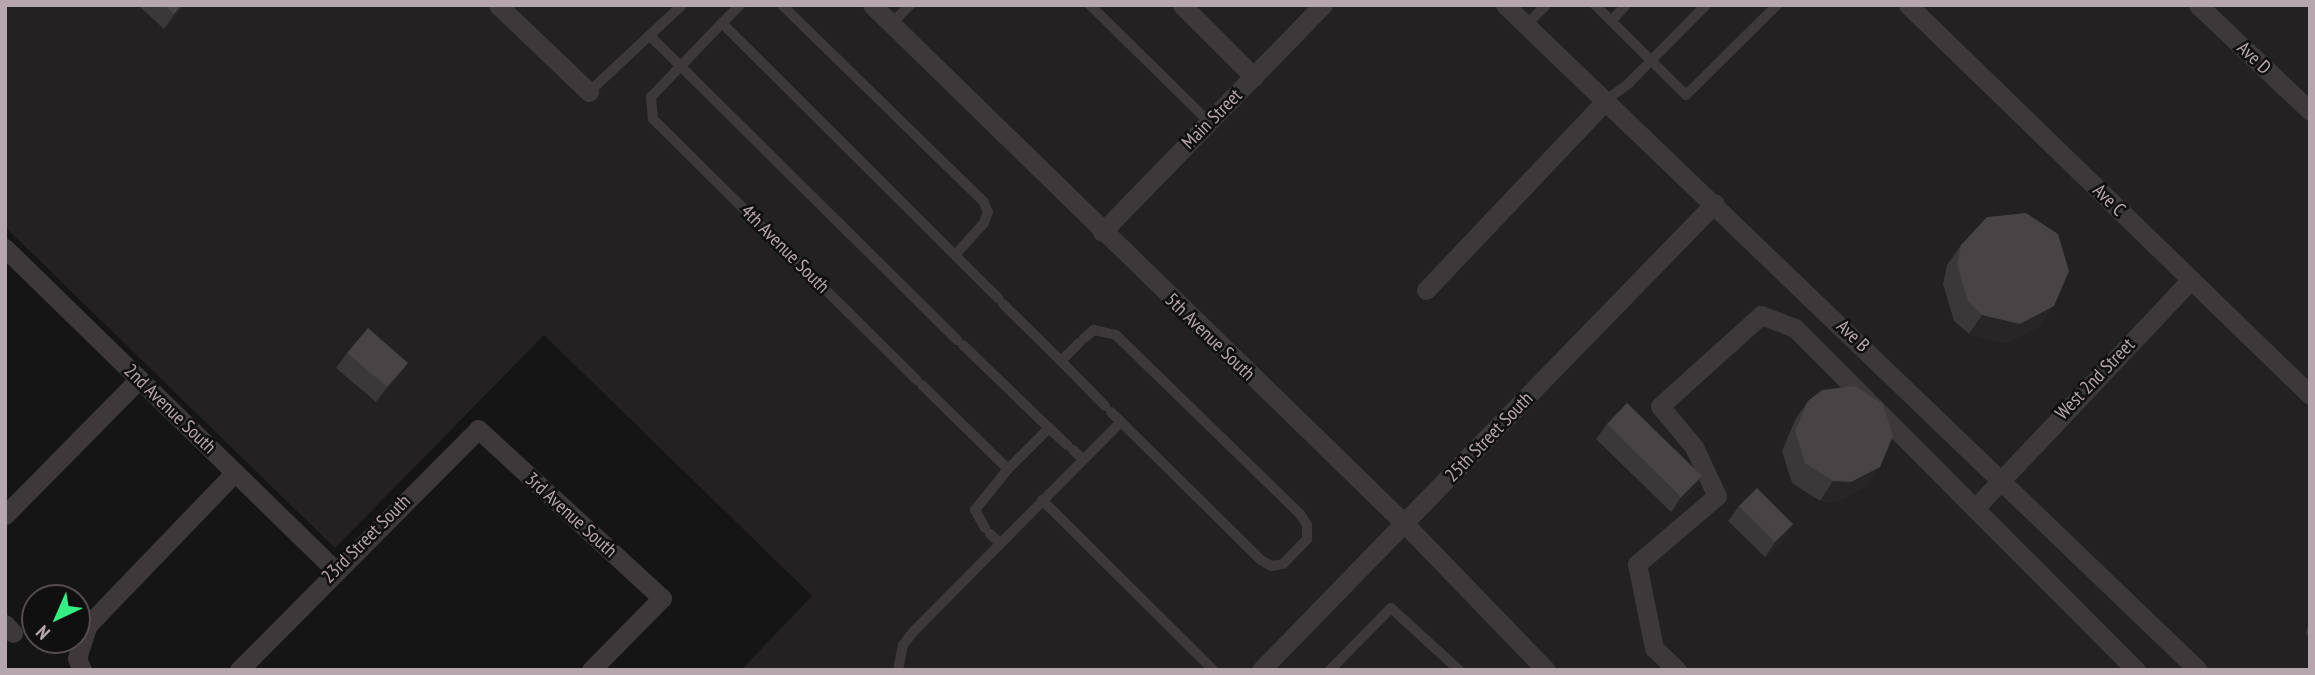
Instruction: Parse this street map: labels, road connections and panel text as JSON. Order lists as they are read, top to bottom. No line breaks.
{"streets":{"street":["Ave D","Main Street","Ave C","Ave B","5th Avenue South","West 2nd Street","2nd Avenue South","25th Street South","3rd Avenue South","23rd Street South"],"lane":["4th Avenue South"]},"crossings":[["Main Street","5th Avenue South"],["Ave C","West 2nd Street"],["Ave B","West 2nd Street"],["Ave B","25th Street South"],["5th Avenue South","25th Street South"],["2nd Avenue South","23rd Street South"],["3rd Avenue South","23rd Street South"]],"north":"bottom left"}
